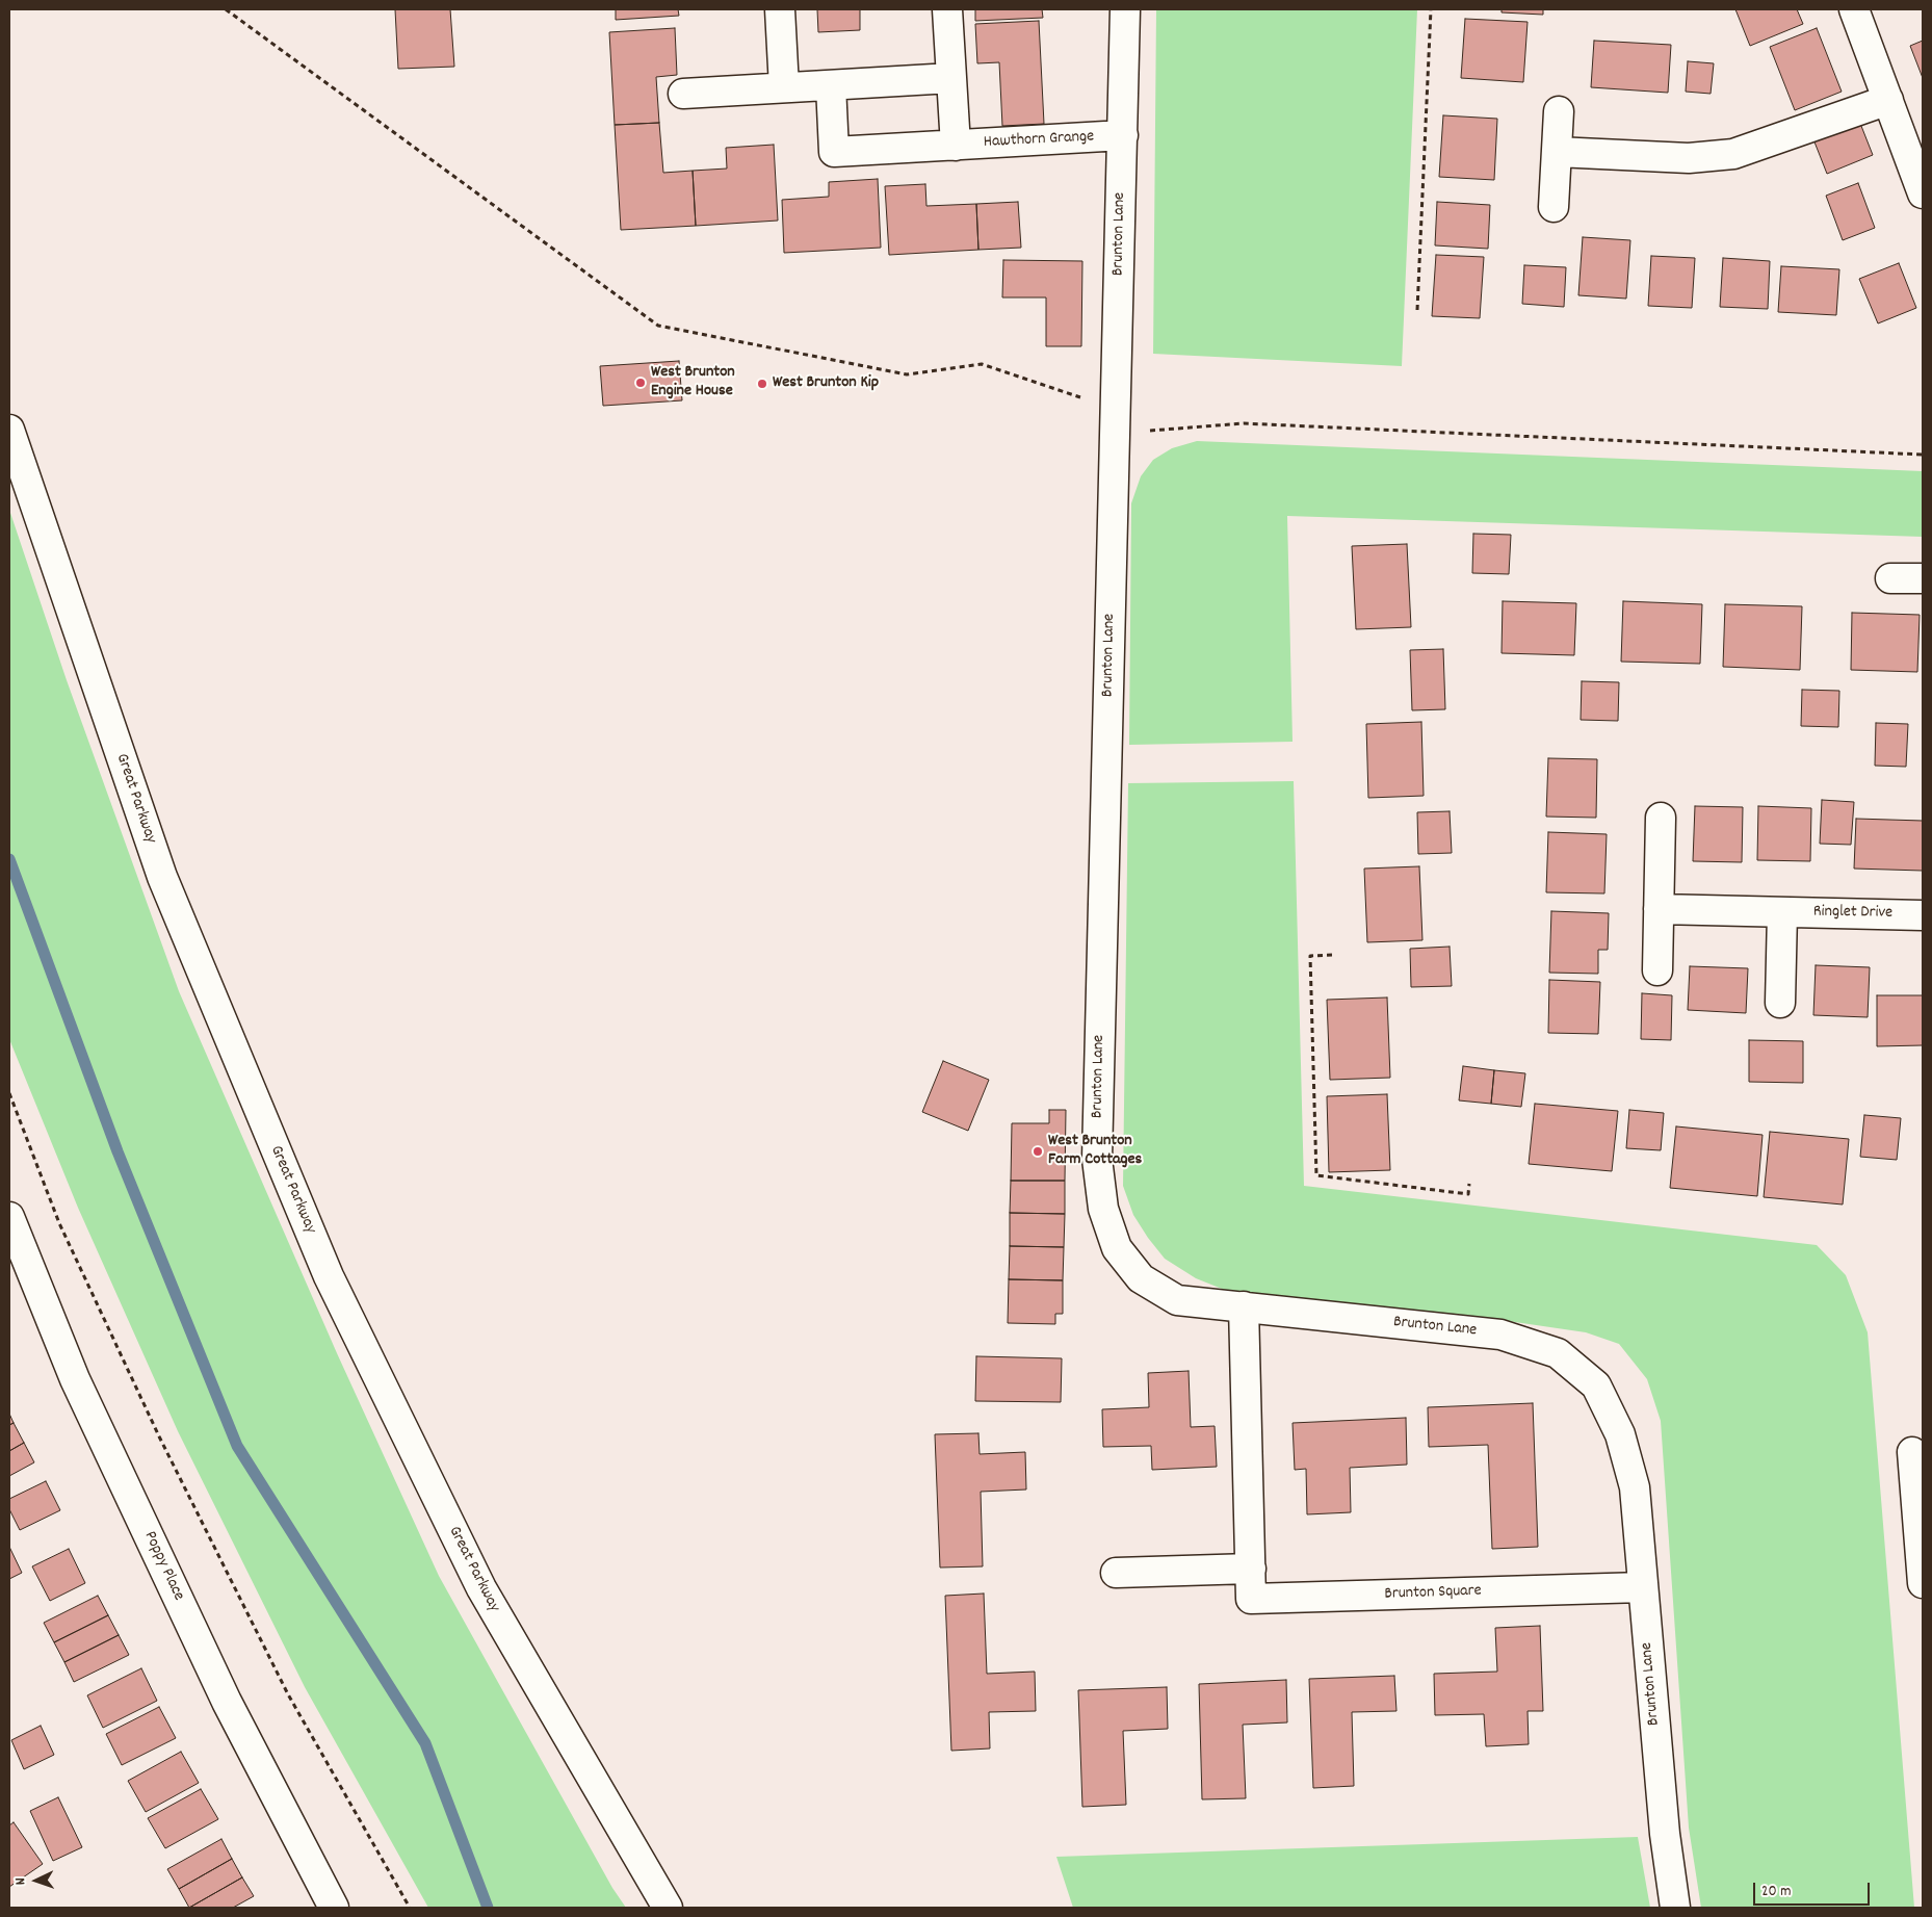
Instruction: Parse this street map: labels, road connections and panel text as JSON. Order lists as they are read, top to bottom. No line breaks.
{"streets":{"street":["Hawthorn Grange","Brunton Lane","Great Parkway","Ringlet Drive","Poppy Place","Brunton Square"]},"crossings":[["Hawthorn Grange","Brunton Lane"],["Brunton Lane","Brunton Square"]],"places":["West Brunton Engine House","West Brunton Kip","West Brunton Farm Cottages"],"scale_bar":"20 m","north":"left"}
